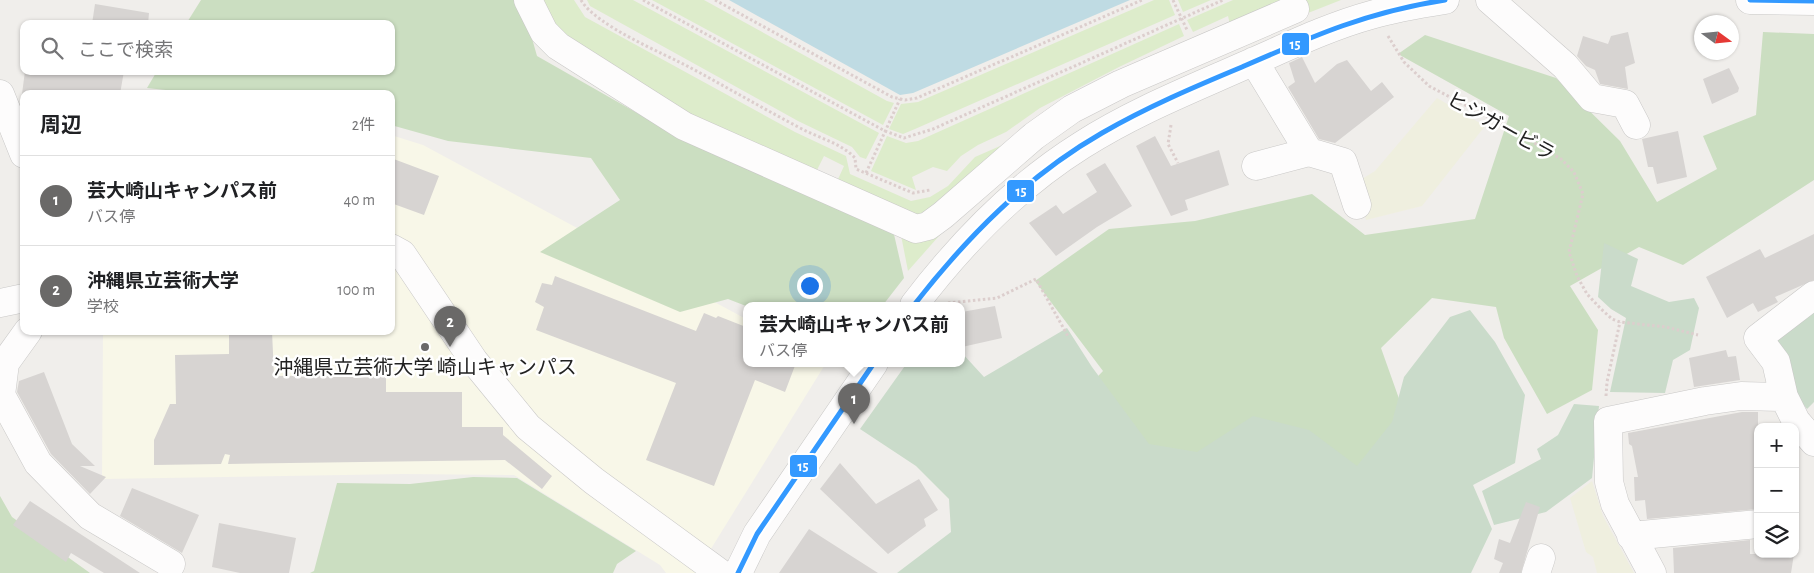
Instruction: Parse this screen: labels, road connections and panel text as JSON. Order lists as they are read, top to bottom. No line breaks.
{"streets":{"path":["ヒジガービラ"]},"places":["沖縄県立芸術大学 崎山キャンパス"],"lines":["transit line 15"],"north":"right","page":{"search":"ここで検索","heading":["周辺","2件"],"list":[{"mark":"1","name":"芸大崎山キャンパス前","note":"バス停","value":"40 m"},{"mark":"2","name":"沖縄県立芸術大学","note":"学校","value":"100 m"}],"popup":["芸大崎山キャンパス前","バス停"],"pins":["2","1"],"map_buttons":["+","−"]}}
